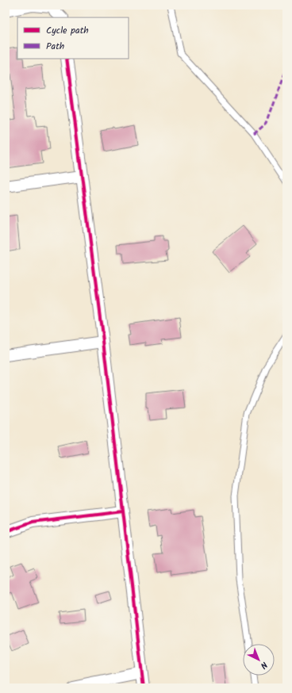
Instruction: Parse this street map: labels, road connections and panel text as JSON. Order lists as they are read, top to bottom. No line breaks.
{"legend":["Cycle path","Path"],"north":"bottom right"}
